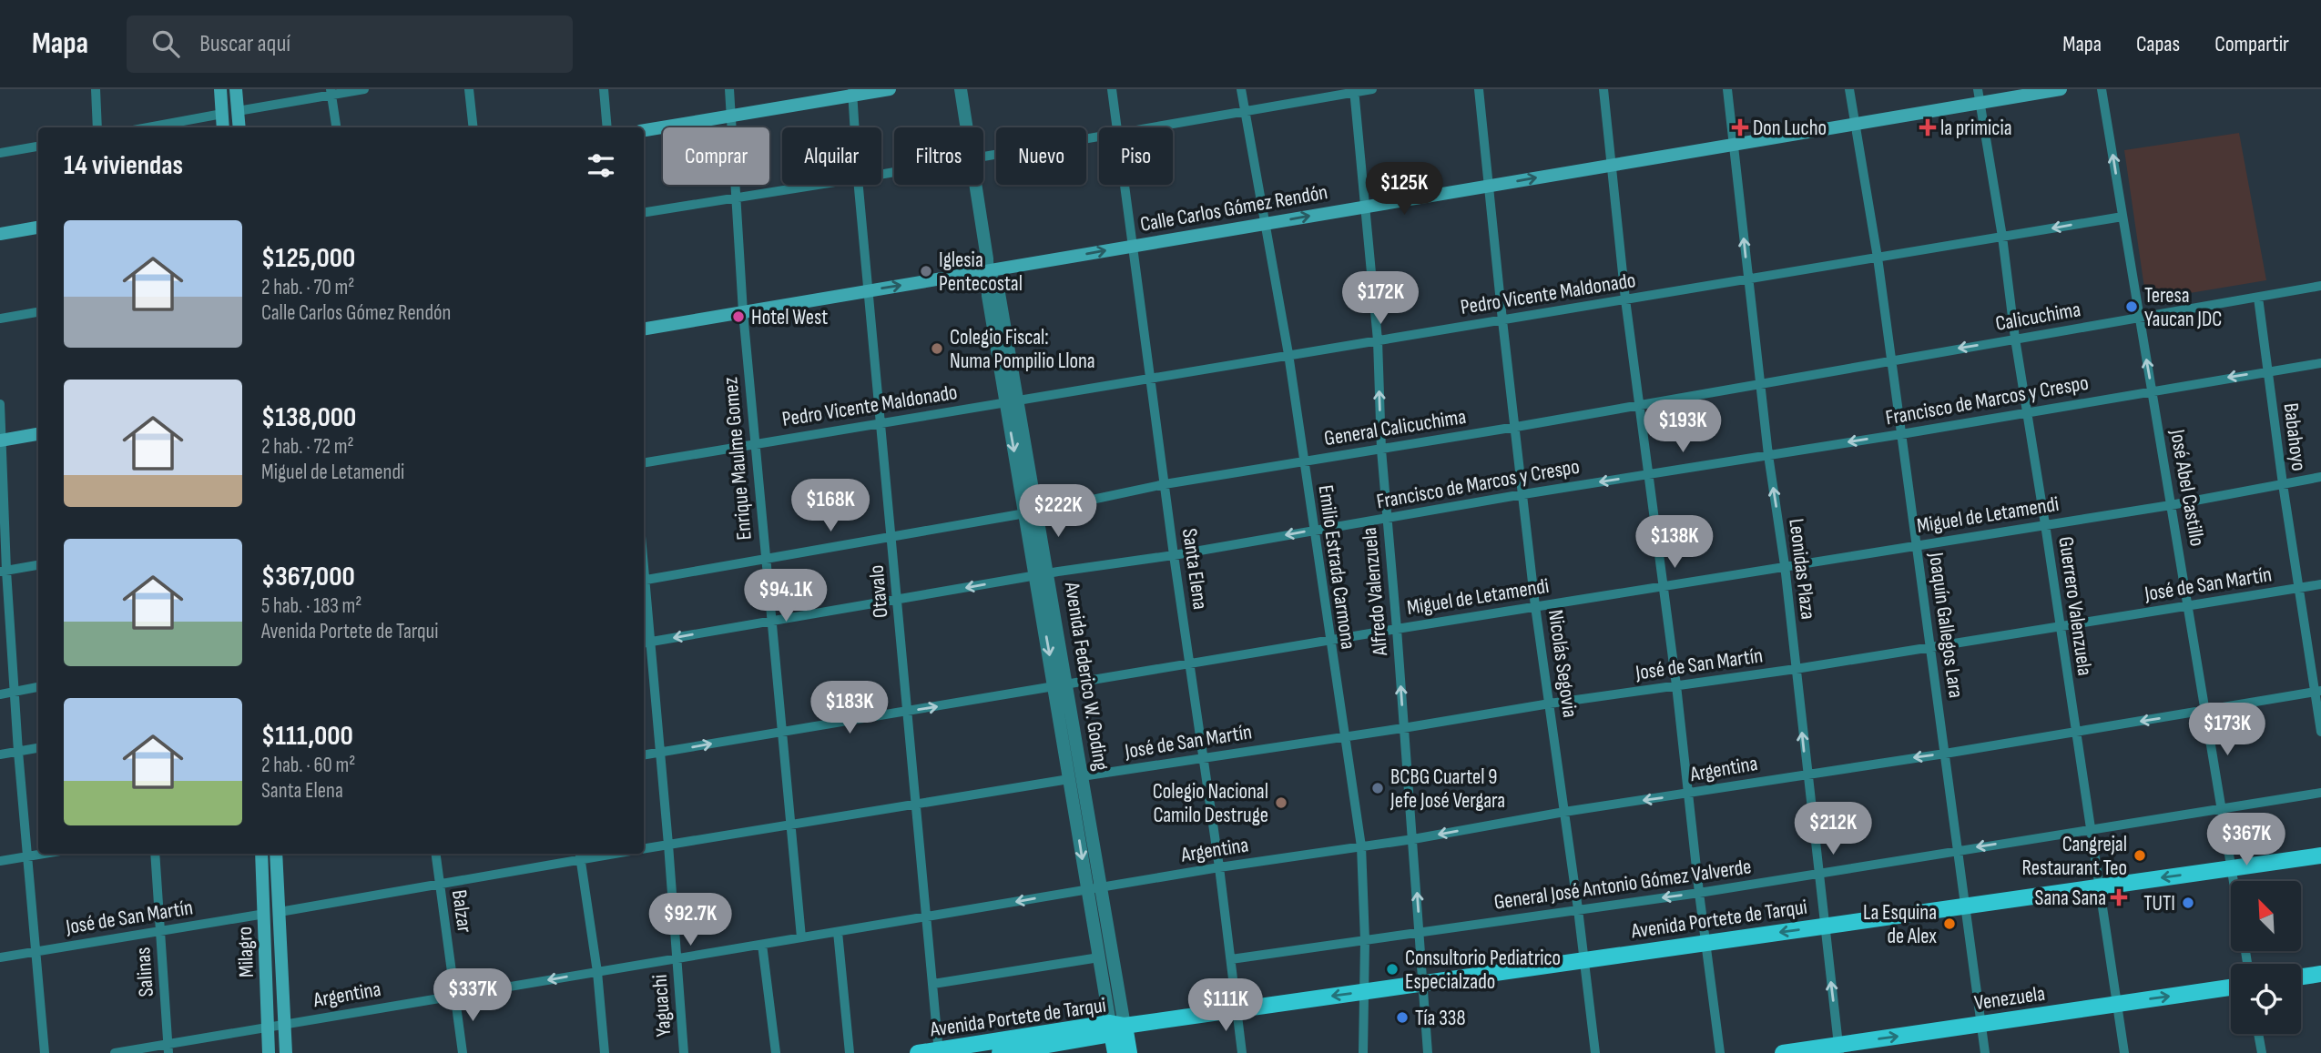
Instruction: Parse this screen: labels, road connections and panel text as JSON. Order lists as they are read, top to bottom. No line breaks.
{"streets":{"main road":["Calle Carlos Gómez Rendón","Avenida Federico W. Goding","Avenida Portete de Tarqui","Milagro","Venezuela"],"street":["Pedro Vicente Maldonado","Calicuchima","Francisco de Marcos y Crespo","General Calicuchima","Babahoyo","Enrique Maulme Gomez","José Abel Castillo","Miguel de Letamendi","Emilio Estrada Carmona","Santa Elena","Leonidas Plaza","José de San Martín","Otavalo","Alfredo Valenzuela","Guerrero Valenzuela","Joaquín Gallegos Lara","Nicolás Segovia","Argentina","General José Antonio Gómez Valverde","Balzar","Salinas","Yaguachi"]},"crossings":[["Calle Carlos Gómez Rendón","Enrique Maulme Gomez"],["Calle Carlos Gómez Rendón","Emilio Estrada Carmona"],["Calle Carlos Gómez Rendón","Santa Elena"],["Calle Carlos Gómez Rendón","Leonidas Plaza"],["Calle Carlos Gómez Rendón","Otavalo"],["Calle Carlos Gómez Rendón","Alfredo Valenzuela"],["Calle Carlos Gómez Rendón","Guerrero Valenzuela"],["Calle Carlos Gómez Rendón","Joaquín Gallegos Lara"],["Calle Carlos Gómez Rendón","Nicolás Segovia"],["Calle Carlos Gómez Rendón","Avenida Federico W. Goding"],["Pedro Vicente Maldonado","Enrique Maulme Gomez"],["Pedro Vicente Maldonado","José Abel Castillo"],["Pedro Vicente Maldonado","Emilio Estrada Carmona"],["Pedro Vicente Maldonado","Santa Elena"],["Pedro Vicente Maldonado","Leonidas Plaza"],["Pedro Vicente Maldonado","Otavalo"],["Pedro Vicente Maldonado","Alfredo Valenzuela"],["Pedro Vicente Maldonado","Guerrero Valenzuela"],["Pedro Vicente Maldonado","Joaquín Gallegos Lara"],["Pedro Vicente Maldonado","Nicolás Segovia"],["Pedro Vicente Maldonado","Avenida Federico W. Goding"],["Calicuchima","General Calicuchima"],["Calicuchima","Babahoyo"],["Calicuchima","José Abel Castillo"],["Calicuchima","Leonidas Plaza"],["Calicuchima","Guerrero Valenzuela"],["Calicuchima","Joaquín Gallegos Lara"],["Francisco de Marcos y Crespo","Babahoyo"],["Francisco de Marcos y Crespo","Enrique Maulme Gomez"],["Francisco de Marcos y Crespo","José Abel Castillo"],["Francisco de Marcos y Crespo","Emilio Estrada Carmona"],["Francisco de Marcos y Crespo","Santa Elena"],["Francisco de Marcos y Crespo","Leonidas Plaza"],["Francisco de Marcos y Crespo","Otavalo"],["Francisco de Marcos y Crespo","Alfredo Valenzuela"],["Francisco de Marcos y Crespo","Guerrero Valenzuela"],["Francisco de Marcos y Crespo","Joaquín Gallegos Lara"],["Francisco de Marcos y Crespo","Nicolás Segovia"],["Francisco de Marcos y Crespo","Avenida Federico W. Goding"],["Francisco de Marcos y Crespo","Yaguachi"],["General Calicuchima","Enrique Maulme Gomez"],["General Calicuchima","Emilio Estrada Carmona"],["General Calicuchima","Santa Elena"],["General Calicuchima","Leonidas Plaza"],["General Calicuchima","Otavalo"],["General Calicuchima","Alfredo Valenzuela"],["General Calicuchima","Nicolás Segovia"],["General Calicuchima","Avenida Federico W. Goding"],["Babahoyo","Miguel de Letamendi"],["Babahoyo","José de San Martín"],["Babahoyo","Argentina"],["Enrique Maulme Gomez","Miguel de Letamendi"],["Enrique Maulme Gomez","José de San Martín"],["Enrique Maulme Gomez","Argentina"],["José Abel Castillo","Miguel de Letamendi"],["José Abel Castillo","José de San Martín"],["José Abel Castillo","Argentina"],["José Abel Castillo","General José Antonio Gómez Valverde"],["José Abel Castillo","Avenida Portete de Tarqui"],["Miguel de Letamendi","Emilio Estrada Carmona"],["Miguel de Letamendi","Santa Elena"],["Miguel de Letamendi","Leonidas Plaza"],["Miguel de Letamendi","Otavalo"],["Miguel de Letamendi","Alfredo Valenzuela"],["Miguel de Letamendi","Guerrero Valenzuela"],["Miguel de Letamendi","Joaquín Gallegos Lara"],["Miguel de Letamendi","Nicolás Segovia"],["Miguel de Letamendi","Avenida Federico W. Goding"],["Miguel de Letamendi","Yaguachi"],["Emilio Estrada Carmona","José de San Martín"],["Emilio Estrada Carmona","Argentina"],["Emilio Estrada Carmona","General José Antonio Gómez Valverde"],["Emilio Estrada Carmona","Avenida Portete de Tarqui"],["Santa Elena","José de San Martín"],["Santa Elena","Argentina"],["Santa Elena","General José Antonio Gómez Valverde"],["Santa Elena","Avenida Portete de Tarqui"],["Leonidas Plaza","José de San Martín"],["Leonidas Plaza","Argentina"],["Leonidas Plaza","General José Antonio Gómez Valverde"],["Leonidas Plaza","Avenida Portete de Tarqui"],["Leonidas Plaza","Venezuela"],["José de San Martín","Otavalo"],["José de San Martín","Alfredo Valenzuela"],["José de San Martín","Guerrero Valenzuela"],["José de San Martín","Joaquín Gallegos Lara"],["José de San Martín","Nicolás Segovia"],["José de San Martín","Avenida Federico W. Goding"],["José de San Martín","Milagro"],["José de San Martín","Salinas"],["José de San Martín","Yaguachi"],["Otavalo","Argentina"],["Otavalo","Avenida Portete de Tarqui"],["Alfredo Valenzuela","Argentina"],["Alfredo Valenzuela","General José Antonio Gómez Valverde"],["Alfredo Valenzuela","Avenida Portete de Tarqui"],["Guerrero Valenzuela","Argentina"],["Guerrero Valenzuela","General José Antonio Gómez Valverde"],["Guerrero Valenzuela","Avenida Portete de Tarqui"],["Guerrero Valenzuela","Venezuela"],["Joaquín Gallegos Lara","Argentina"],["Joaquín Gallegos Lara","General José Antonio Gómez Valverde"],["Joaquín Gallegos Lara","Avenida Portete de Tarqui"],["Joaquín Gallegos Lara","Venezuela"],["Nicolás Segovia","Argentina"],["Nicolás Segovia","General José Antonio Gómez Valverde"],["Nicolás Segovia","Avenida Portete de Tarqui"],["Avenida Federico W. Goding","Argentina"],["Avenida Federico W. Goding","Avenida Portete de Tarqui"],["Argentina","Balzar"],["Argentina","Milagro"],["Argentina","Salinas"],["Argentina","Yaguachi"]],"one_way":["Francisco de Marcos y Crespo","Leonidas Plaza","Argentina","Venezuela"],"places":{"health":["Don Lucho","la primicia","Sana Sana"],"other":["Iglesia Pentecostal","Teresa Yaucan JDC","Hotel West","Colegio Fiscal: Numa Pompilio Llona","BCBG Cuartel 9 Jefe José Vergara","Colegio Nacional Camilo Destruge","Cangrejal Restaurant Teo","TUTI","La Esquina de Alex","Consultorio Pediatrico Especialzado","Tía 338"]},"north":"top left","page":{"header":"Mapa","search":"Buscar aquí","nav":["Mapa","Capas","Compartir"],"chip":["Comprar","Alquilar","Filtros","Nuevo","Piso"],"heading":"14 viviendas","price":["$125K","$172K","$193K","$168K","$222K","$138K","$94.1K","$183K","$173K","$212K","$367K","$92.7K","$337K","$111K"],"list":[{"name":"$125,000","note":"2 hab. · 70 m² · Calle Carlos Gómez Rendón"},{"name":"$138,000","note":"2 hab. · 72 m² · Miguel de Letamendi"},{"name":"$367,000","note":"5 hab. · 183 m² · Avenida Portete de Tarqui"},{"name":"$111,000","note":"2 hab. · 60 m² · Santa Elena"}]}}
